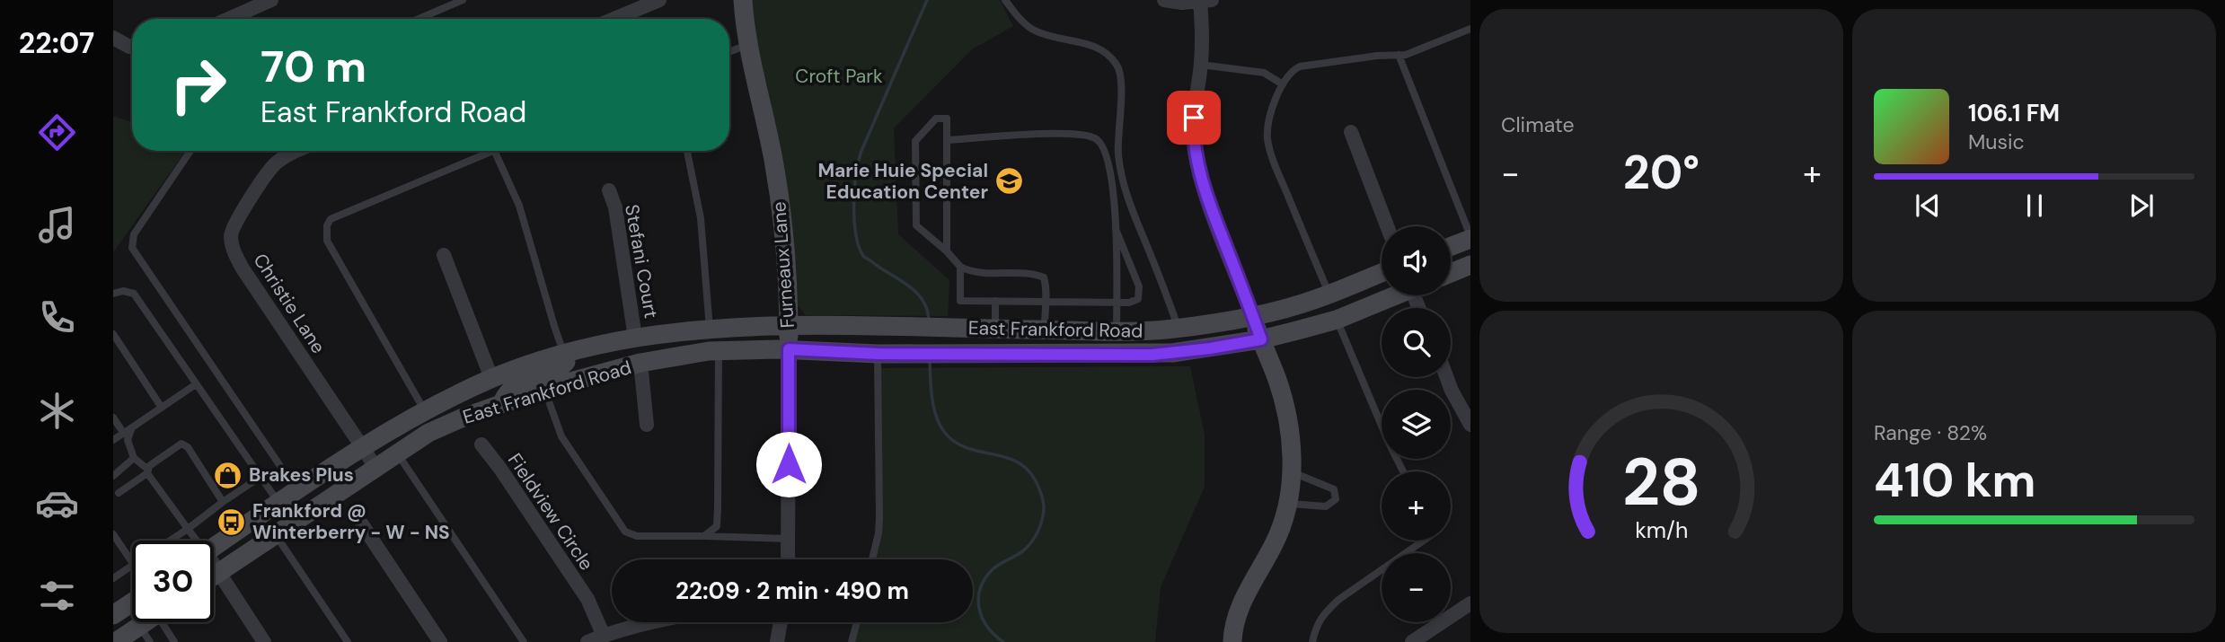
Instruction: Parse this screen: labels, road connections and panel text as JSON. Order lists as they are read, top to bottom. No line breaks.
{"streets":{"main road":["Furneaux Lane","East Frankford Road"],"street":["Stefani Court","Christie Lane","Fieldview Circle"]},"crossings":[["Stefani Court","East Frankford Road"],["Furneaux Lane","East Frankford Road"],["Christie Lane","East Frankford Road"]],"parks":["Croft Park"],"places":{"school or university":["Marie Huie Special Education Center"],"shop":["Brakes Plus"],"bus stop":["Frankford @ Winterberry - W - NS"]},"page":{"tabs":"22:07","tile":["Climate",["Range · 82%","410 km"]],"turn":["70 m","East Frankford Road"],"song":["106.1 FM","Music"],"heat":["−","20°","+"],"map_buttons":["+","−"],"limit":"30","trip":"22:09 · 2 min · 490 m","gauge":["28","km/h"]}}
